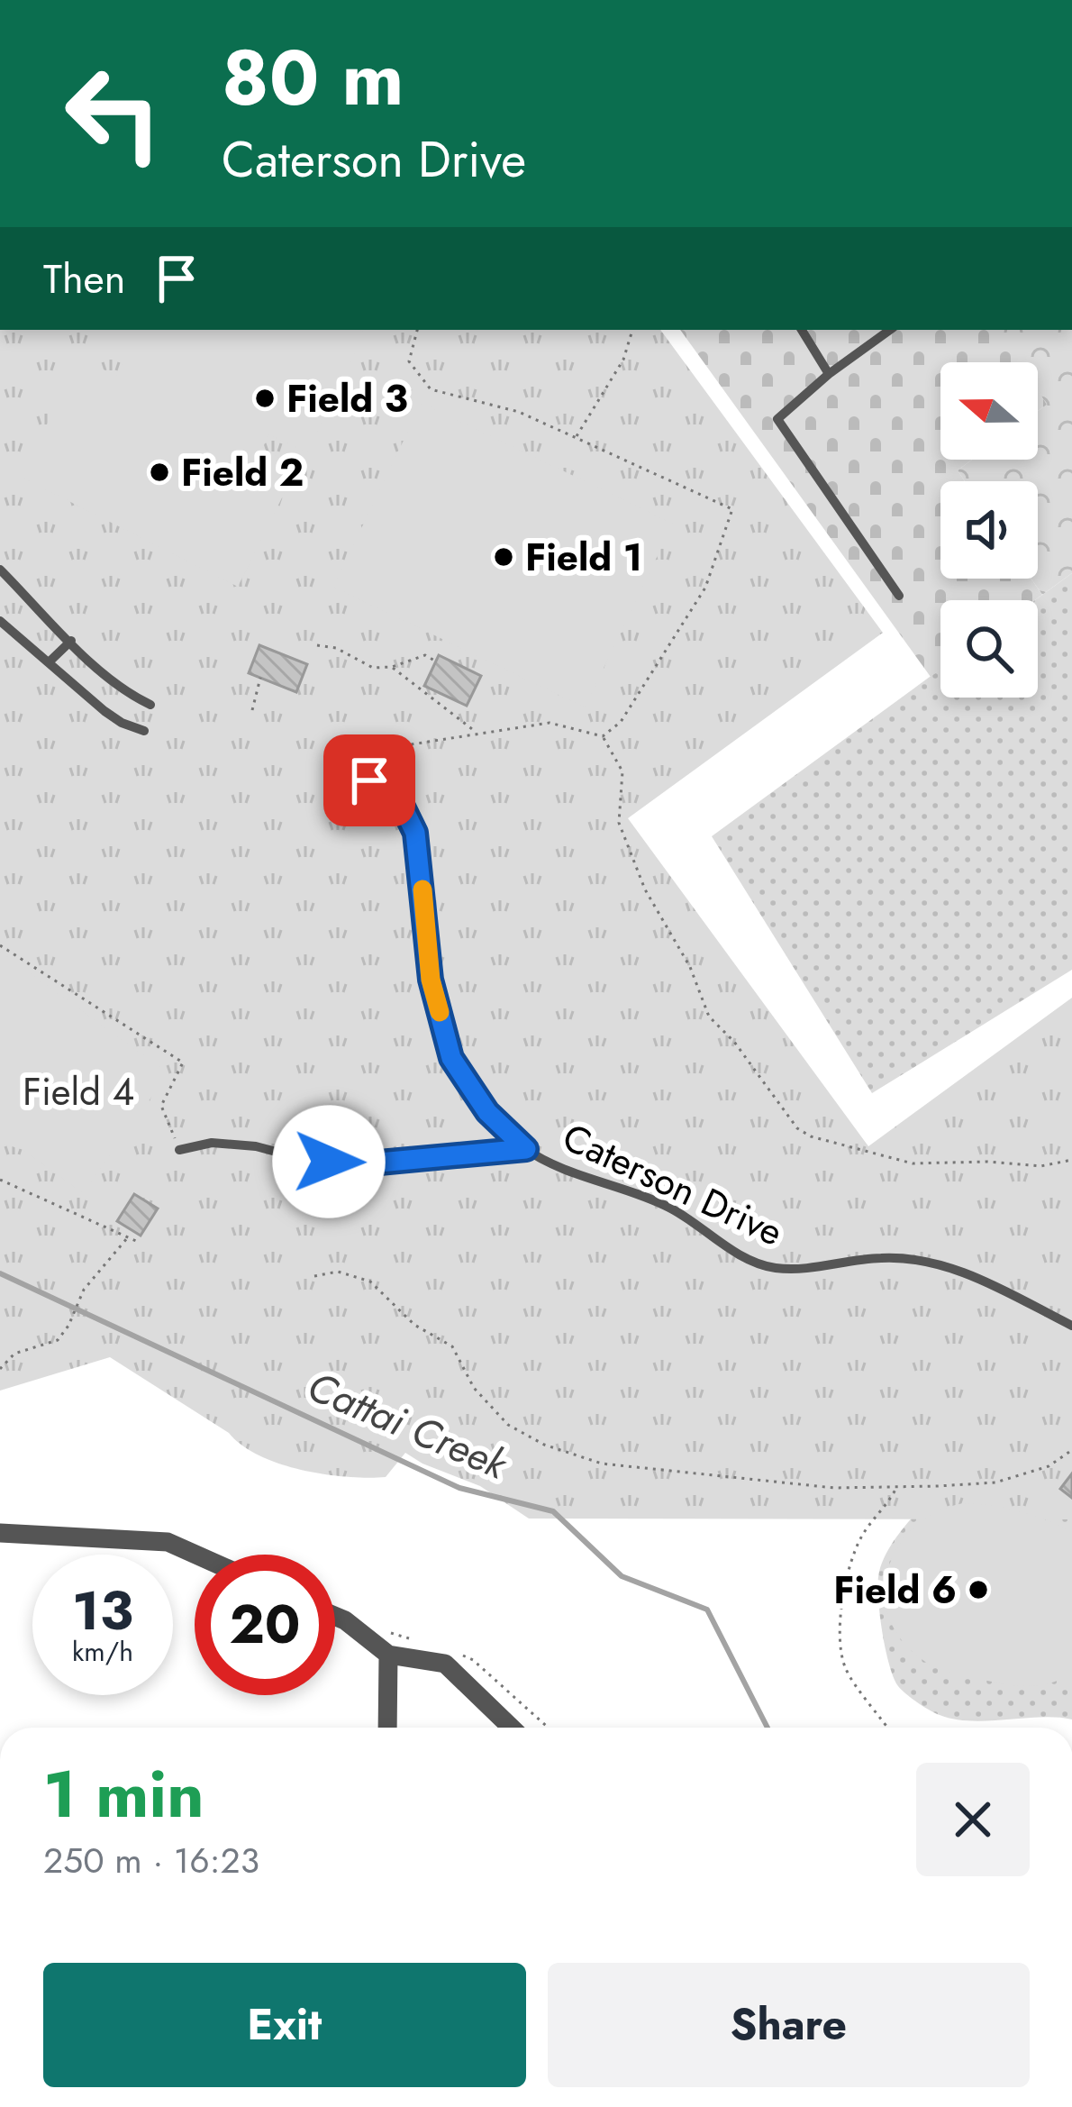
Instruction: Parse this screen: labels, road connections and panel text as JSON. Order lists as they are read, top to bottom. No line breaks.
{"streets":{"lane":["Caterson Drive"]},"water":["Cattai Creek"],"parks":["Field 4"],"places":["Field 3","Field 2","Field 1","Field 6"],"north":"left","page":{"turn":["80 m","Caterson Drive"],"then":"Then","speed":"13 km/h","limit":"20","heading":["1 min","250 m · 16:23"],"buttons":["Exit","Share"]}}
